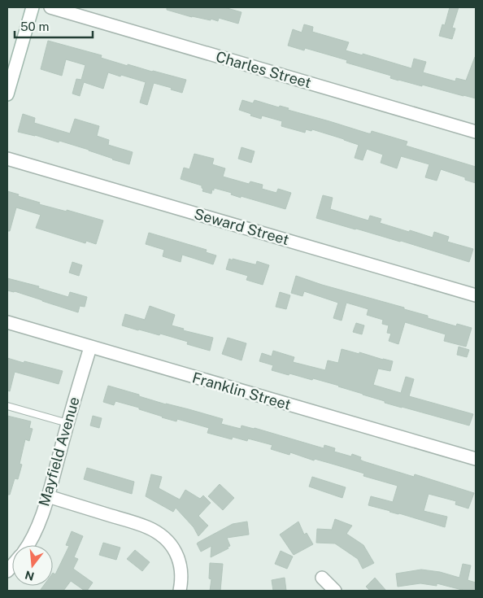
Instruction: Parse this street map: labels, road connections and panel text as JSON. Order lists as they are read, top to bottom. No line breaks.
{"streets":{"street":["Charles Street","Seward Street","Franklin Street","Mayfield Avenue"]},"crossings":[["Franklin Street","Mayfield Avenue"]],"scale_bar":"50 m","north":"bottom"}
